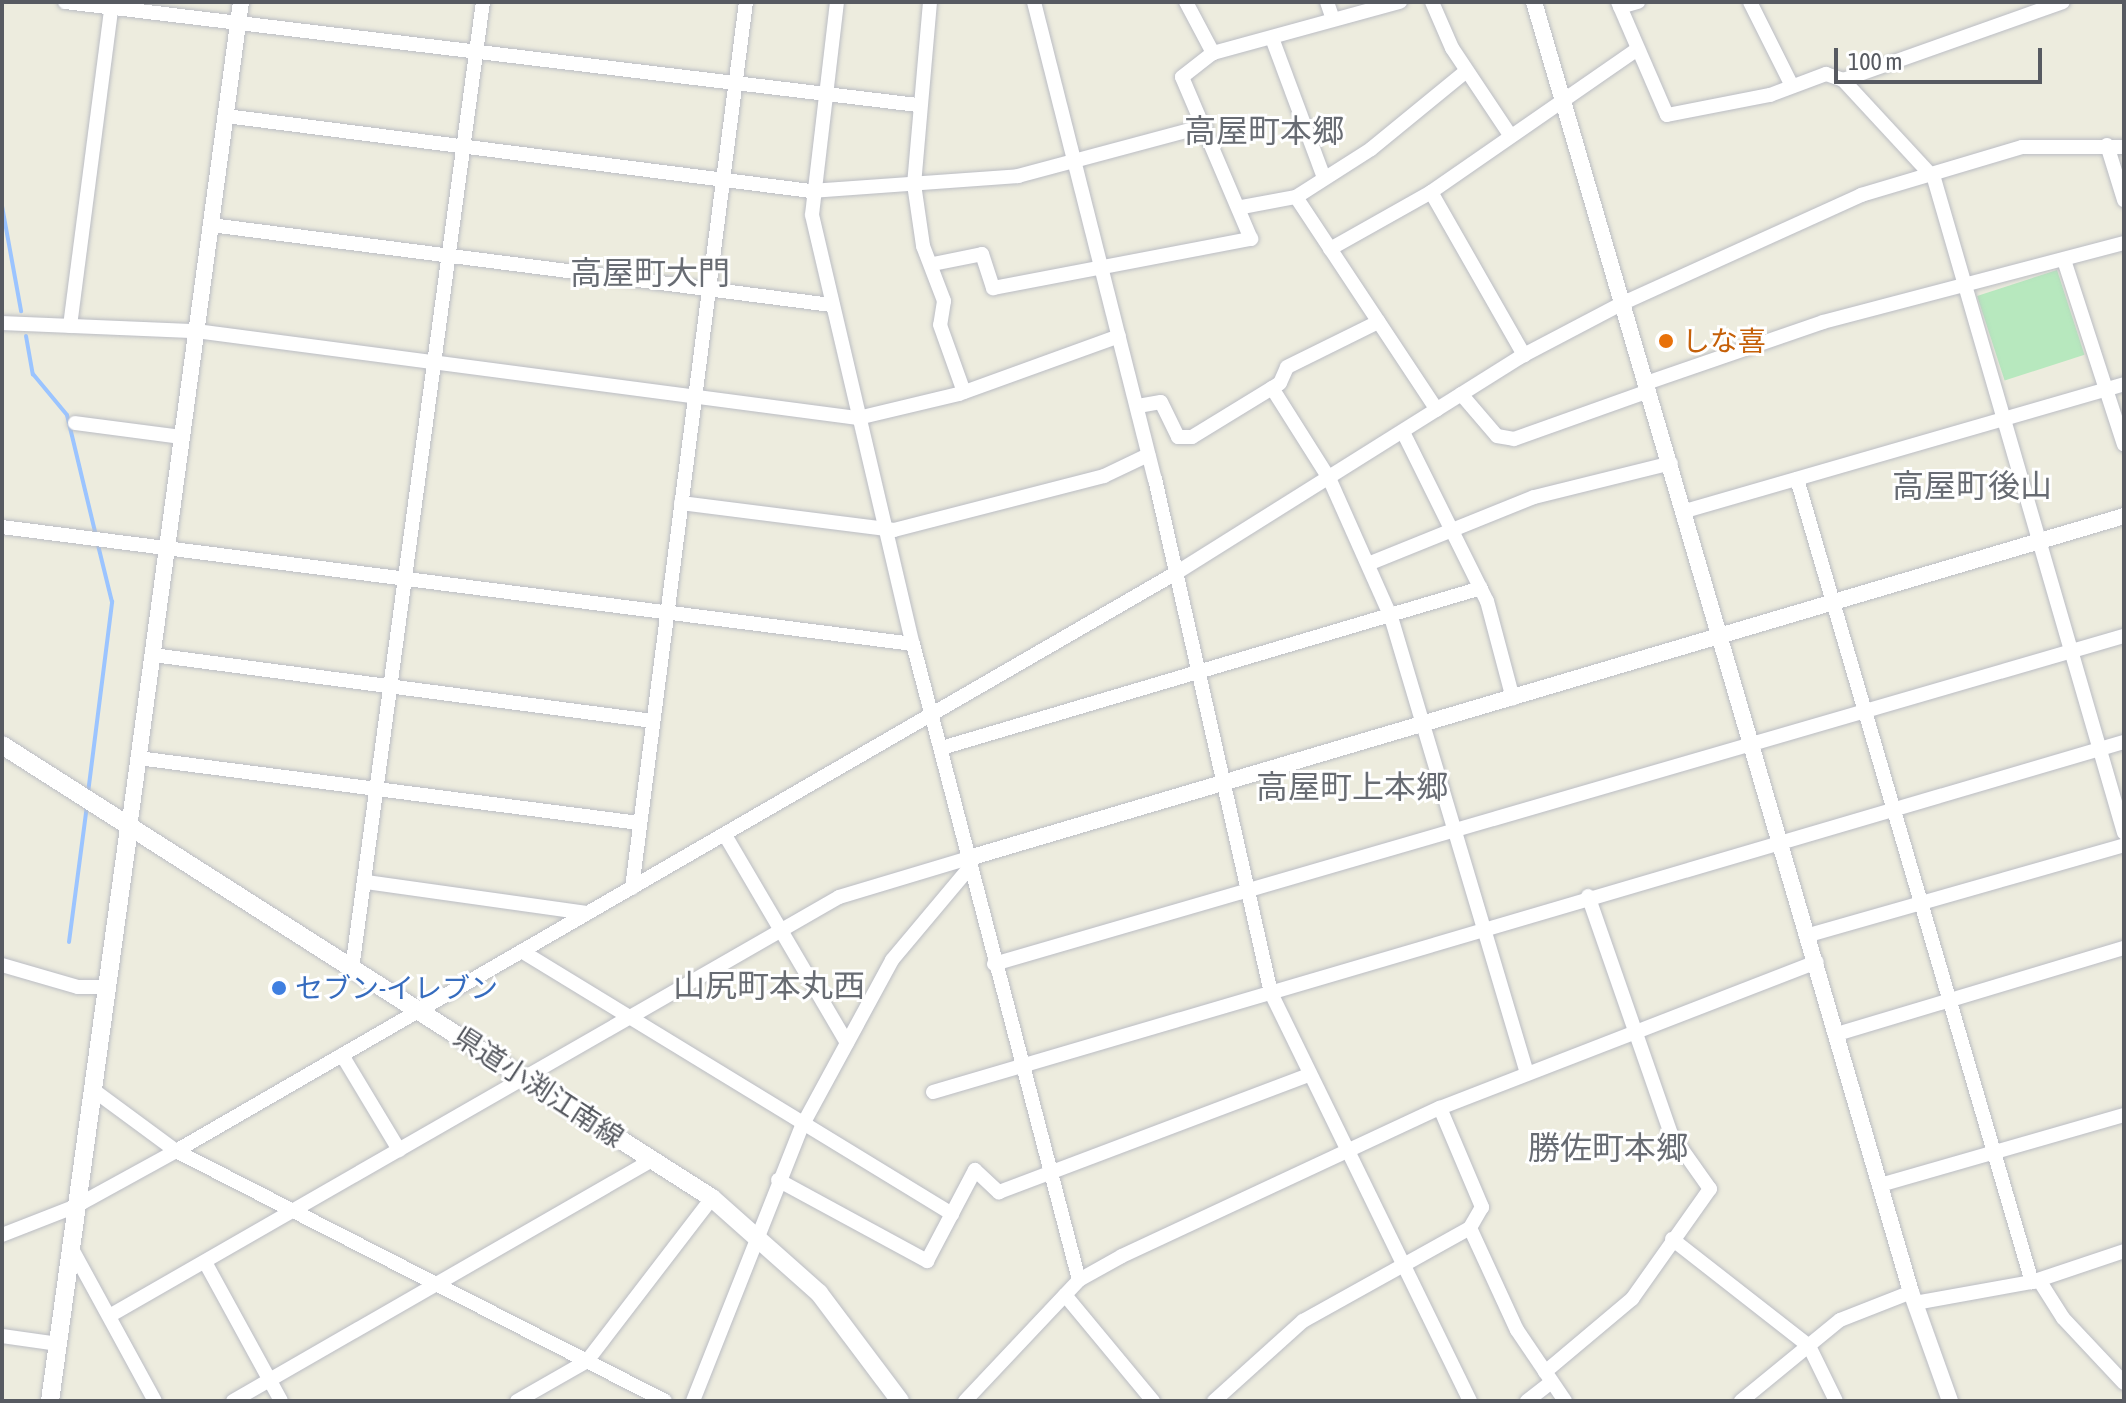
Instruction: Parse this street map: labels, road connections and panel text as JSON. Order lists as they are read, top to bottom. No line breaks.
{"streets":{"main road":["県道小渕江南線"]},"districts":["高屋町本郷","高屋町大門","高屋町後山","高屋町上本郷","山尻町本丸西","勝佐町本郷"],"places":["しな喜","セブン-イレブン"],"scale_bar":"100 m"}
